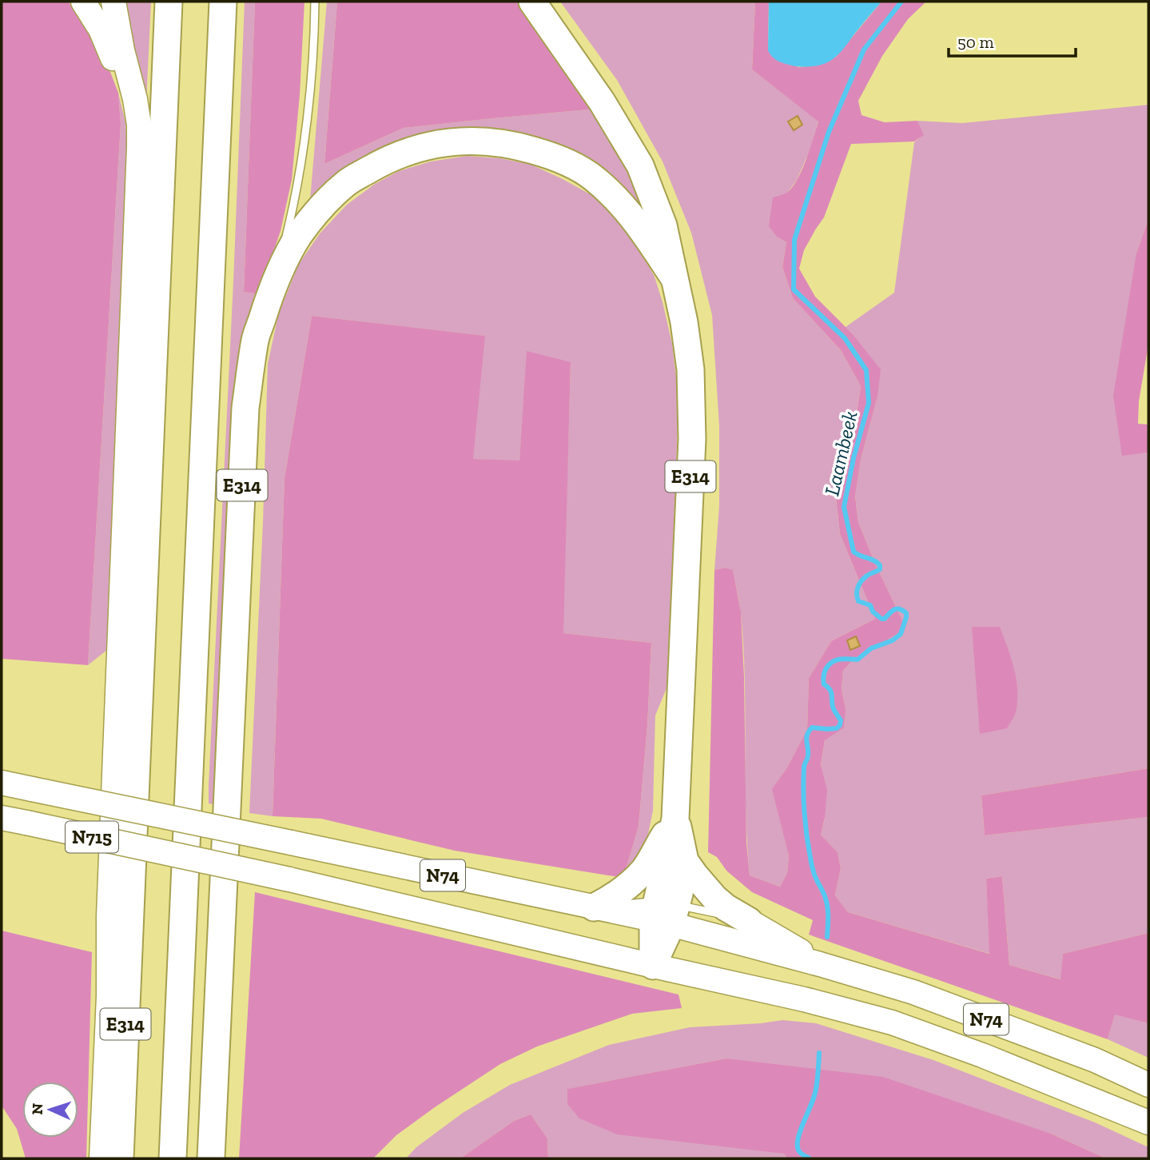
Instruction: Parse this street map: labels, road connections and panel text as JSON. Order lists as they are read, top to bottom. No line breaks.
{"streets":{"highway":["E314","N715","N74"]},"crossings":[["E314","N74"],["N715","N74"]],"water":["Laambeek"],"scale_bar":"50 m","north":"left"}
